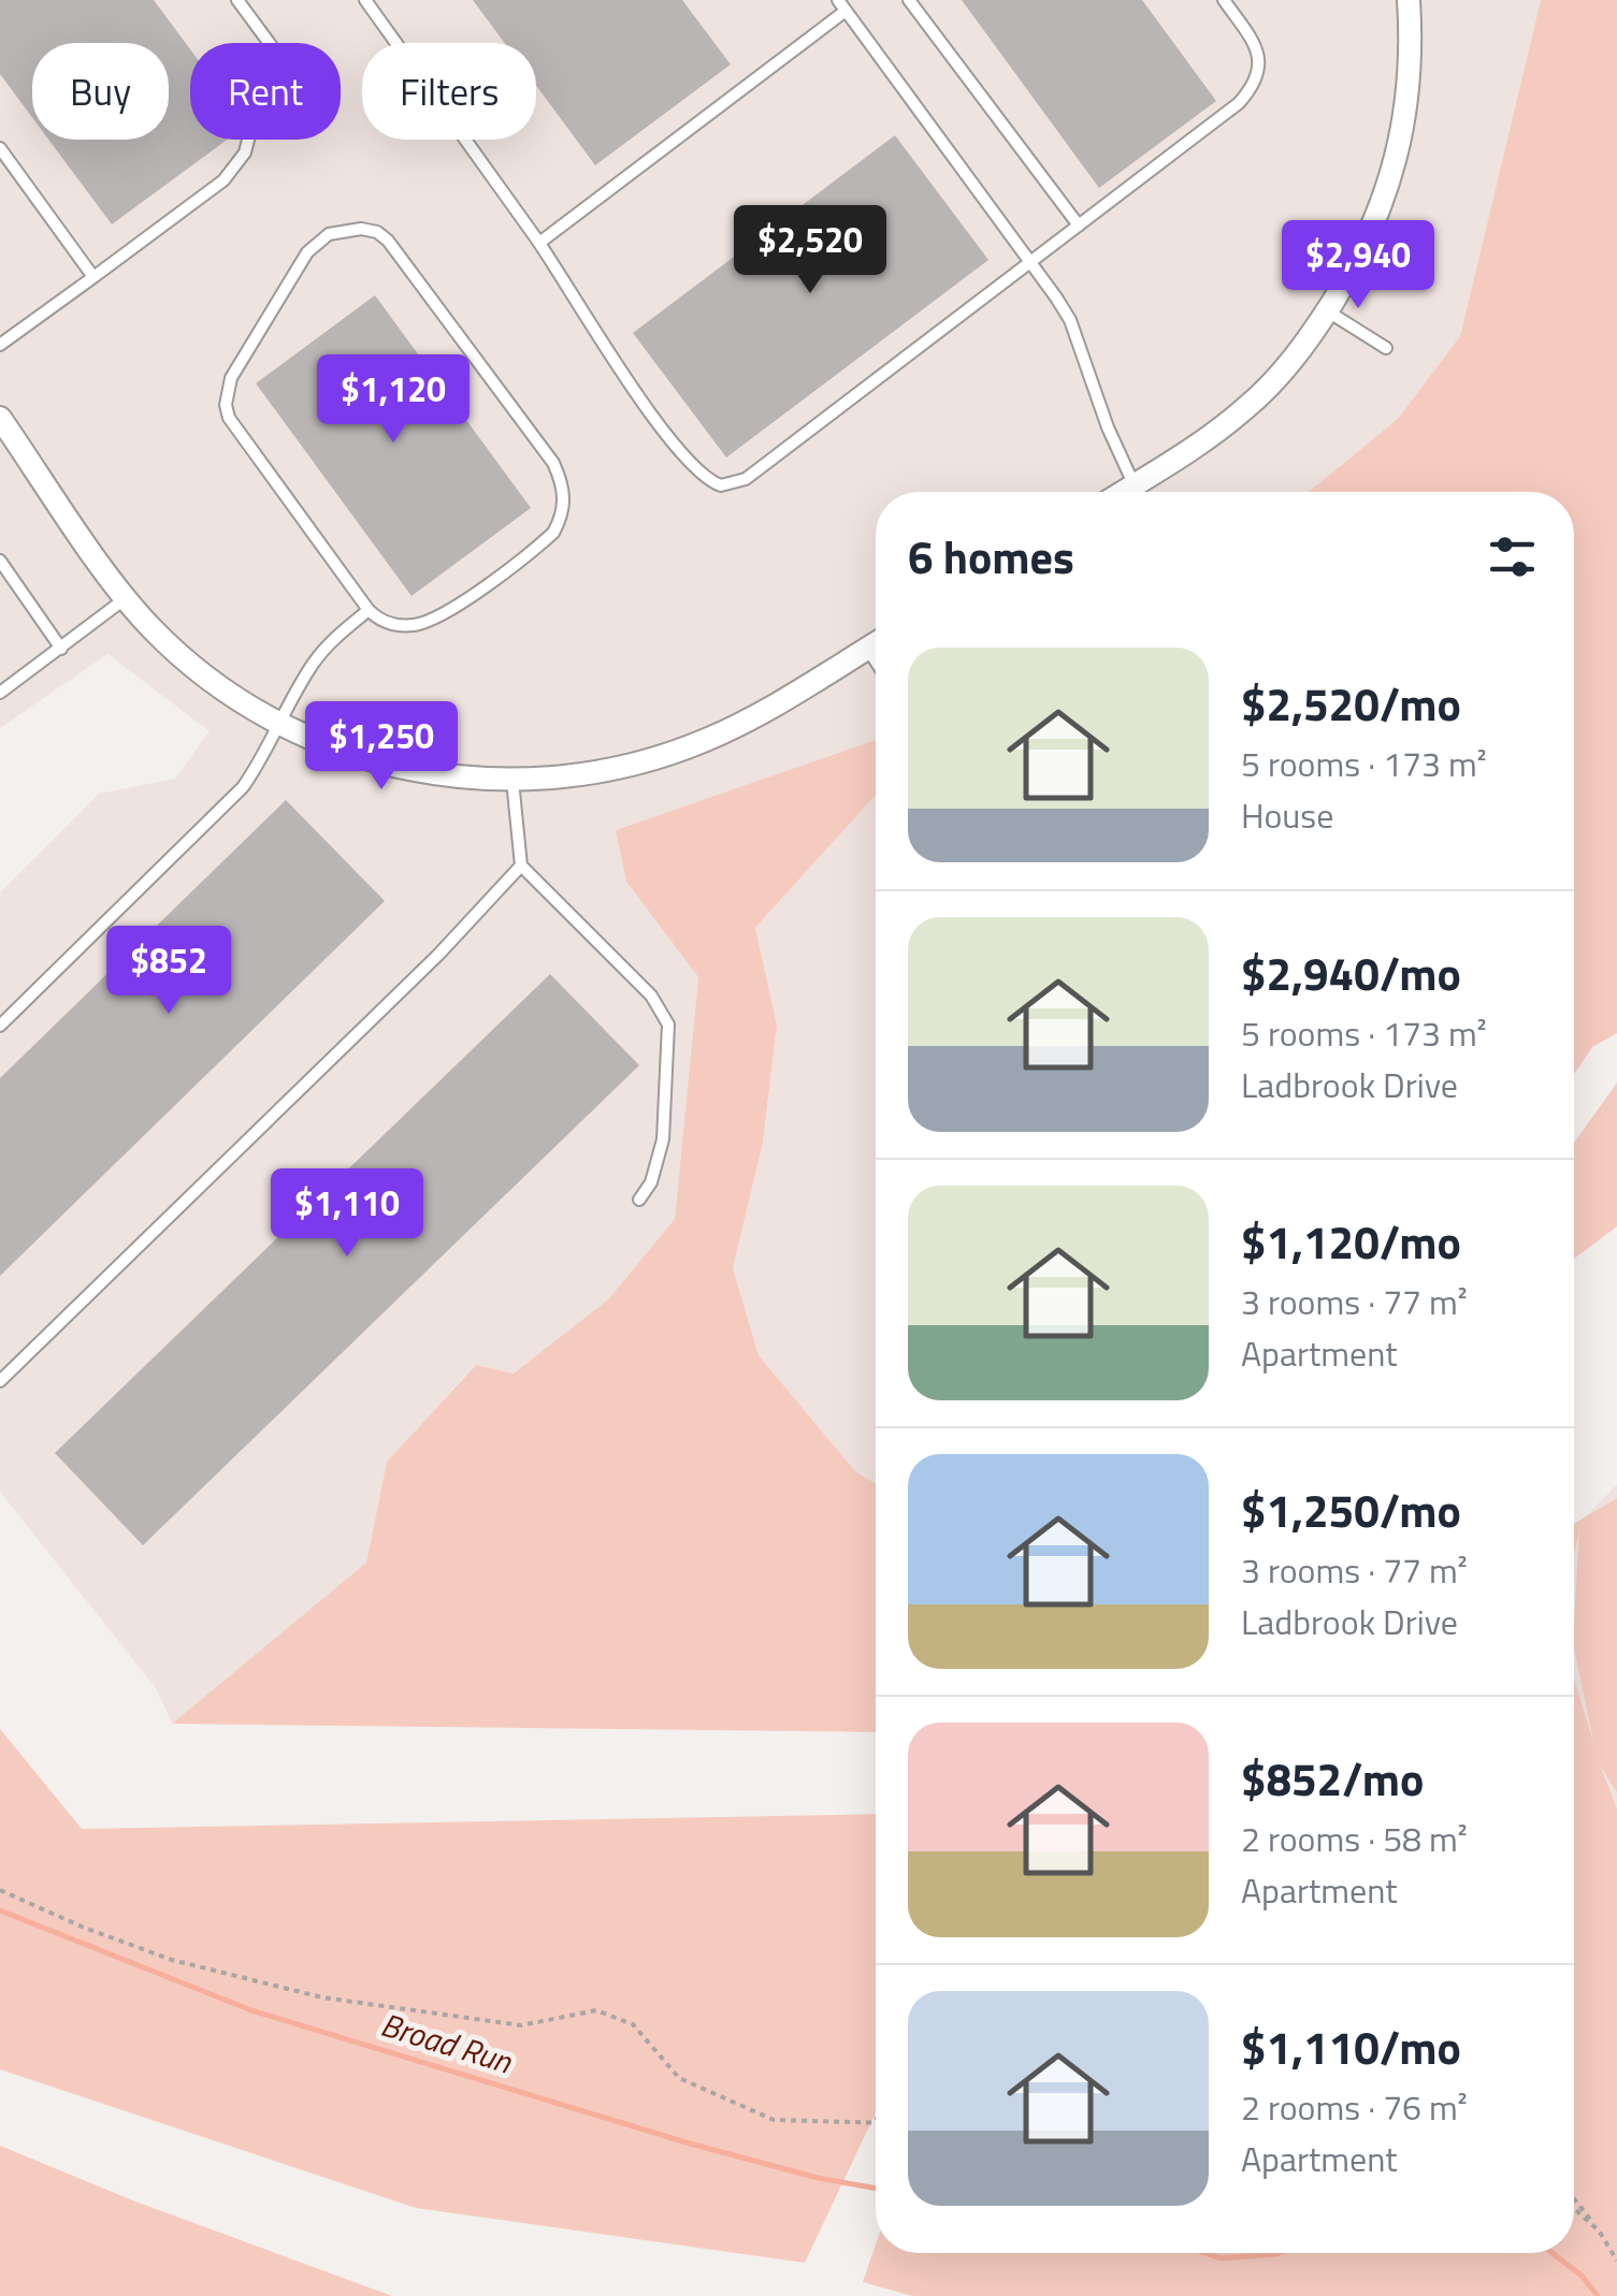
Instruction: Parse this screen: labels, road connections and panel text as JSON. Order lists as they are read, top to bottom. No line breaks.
{"water":["Broad Run"],"page":{"chip":["Buy","Rent","Filters"],"price":["$2,520","$2,940","$1,120","$1,250","$852","$1,110"],"heading":"6 homes","list":[{"name":"$2,520/mo","note":"5 rooms · 173 m² · House"},{"name":"$2,940/mo","note":"5 rooms · 173 m² · Ladbrook Drive"},{"name":"$1,120/mo","note":"3 rooms · 77 m² · Apartment"},{"name":"$1,250/mo","note":"3 rooms · 77 m² · Ladbrook Drive"},{"name":"$852/mo","note":"2 rooms · 58 m² · Apartment"},{"name":"$1,110/mo","note":"2 rooms · 76 m² · Apartment"}]}}
